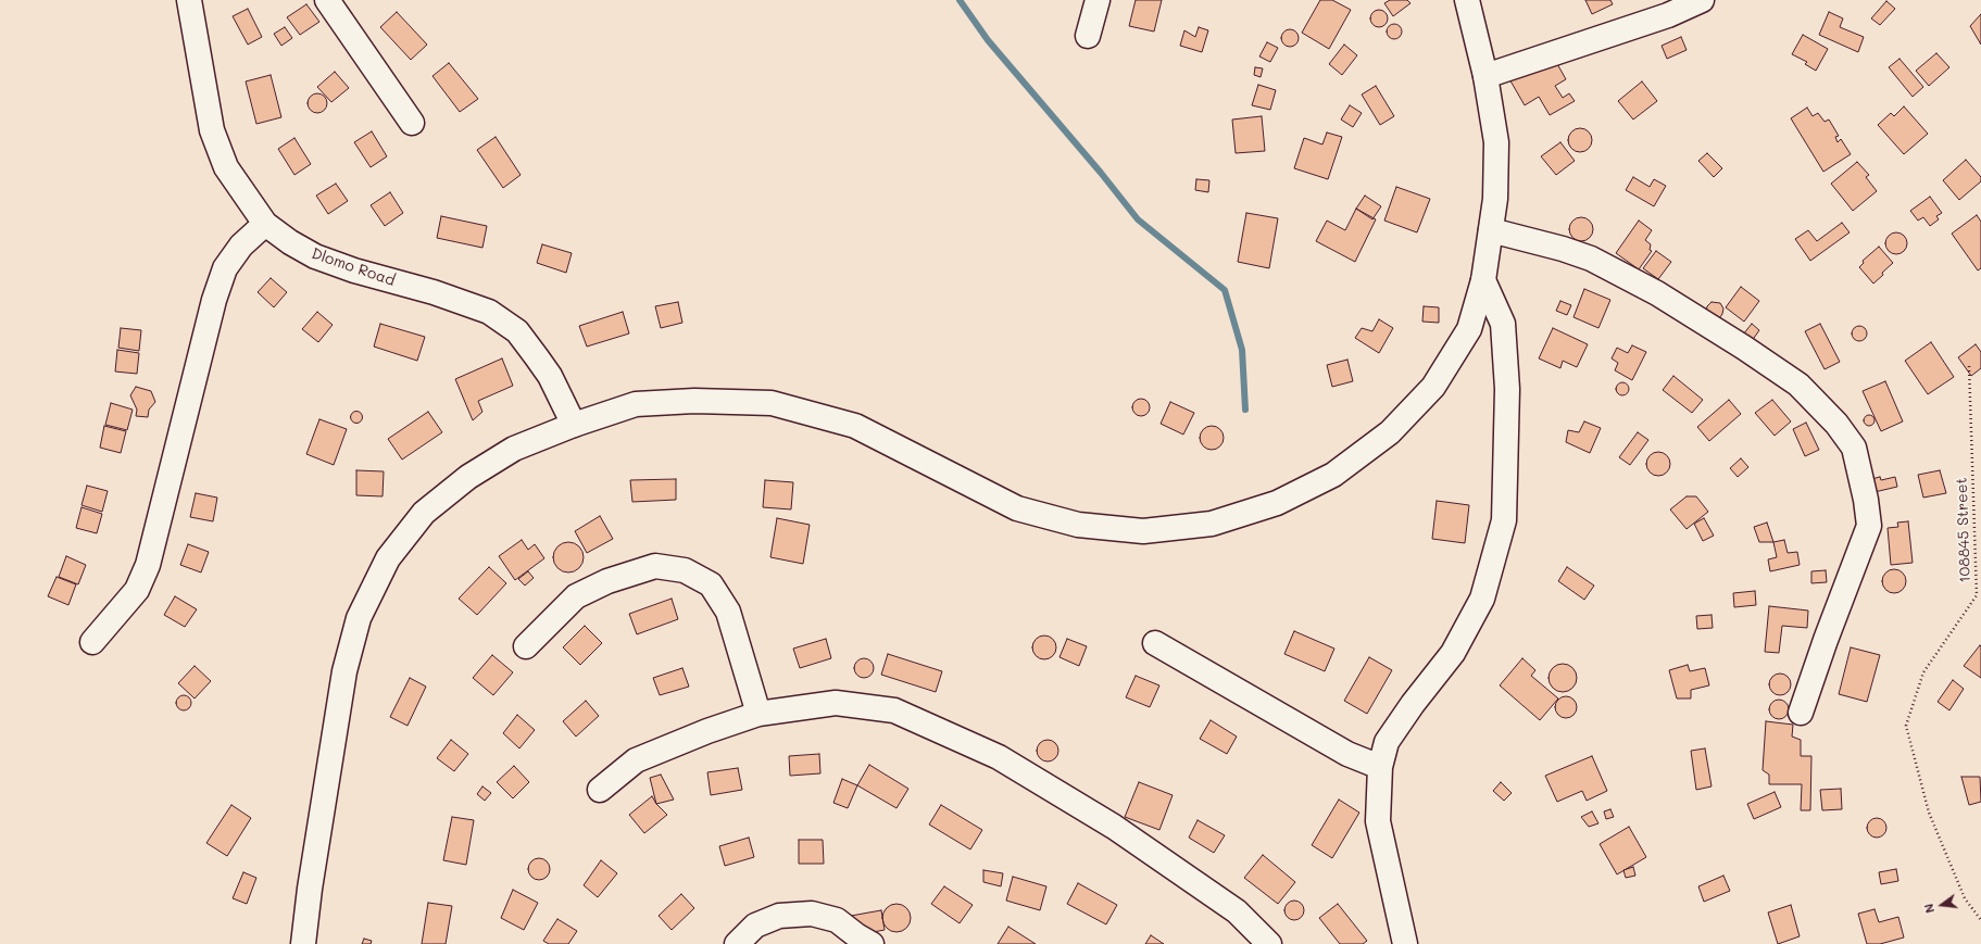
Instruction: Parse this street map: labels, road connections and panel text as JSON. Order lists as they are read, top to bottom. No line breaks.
{"streets":{"street":["Dlomo Road"],"path":["108845 Street"]},"north":"left"}
